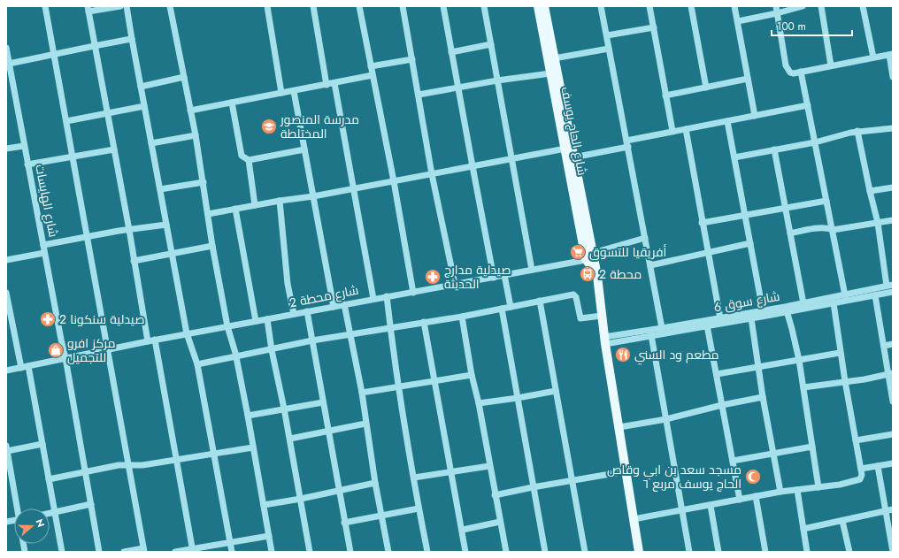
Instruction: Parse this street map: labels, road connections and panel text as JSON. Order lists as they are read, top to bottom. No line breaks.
{"streets":{"main road":["شارع الحاج يوسف"],"street":["شارع الهايسات","شارع محطة 2","شارع سوق 6"]},"crossings":[["شارع الحاج يوسف","شارع محطة 2"],["شارع الهايسات","شارع محطة 2"]],"places":{"school or university":["مدرسة المنصور المختلطة"],"supermarket":["أفريقيا للتسوق"],"bus stop":["محطة 2"],"pharmacy":["صيدلية مدارج الحديثة","صيدلية سنكونا 2"],"shop":["مركز افرو للتجميل"],"restaurant":["مطعم ود السني"],"mosque":["مسجد سعد بن ابي وقاص الحاج يوسف مربع ٦"]},"scale_bar":"100 m","north":"right"}
